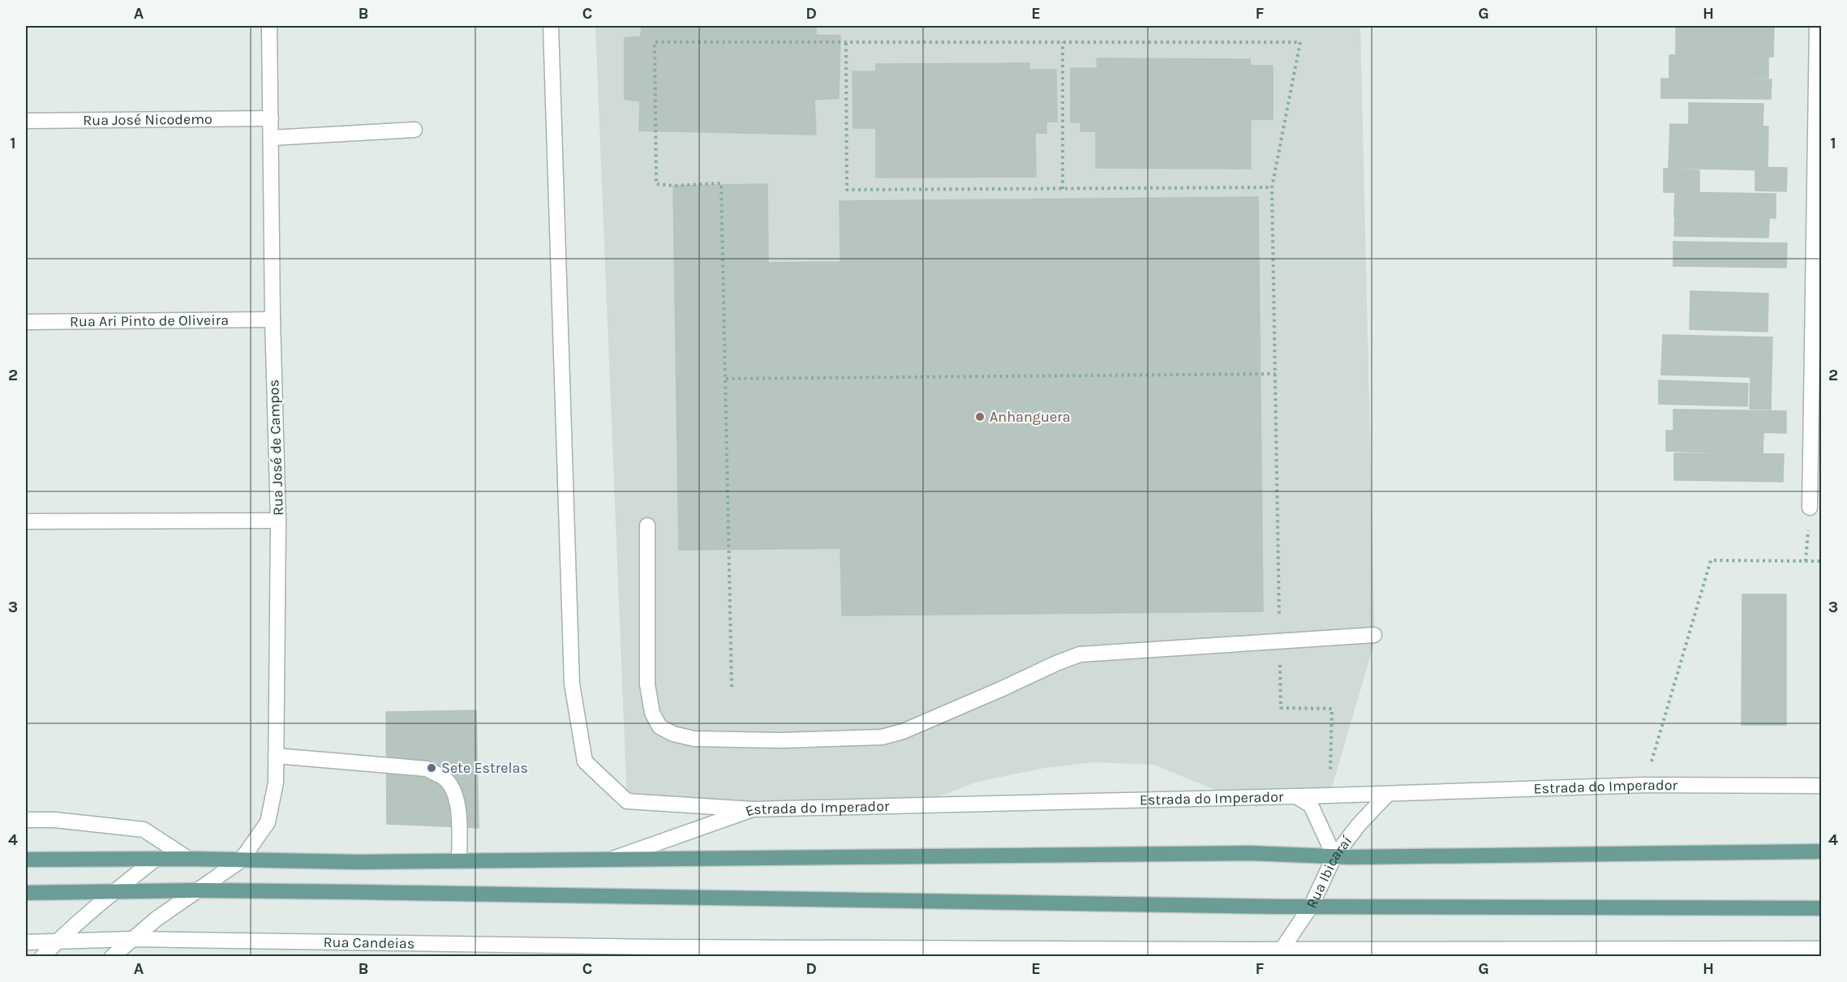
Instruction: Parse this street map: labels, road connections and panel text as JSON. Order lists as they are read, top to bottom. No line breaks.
{"streets":{"main road":["Rua José Nicodemo","Rua Ari Pinto de Oliveira","Rua José de Campos","Estrada do Imperador","Rua Ibicaraí","Rua Candeias"]},"crossings":[["Rua José Nicodemo","Rua José de Campos"],["Rua Ari Pinto de Oliveira","Rua José de Campos"],["Rua José de Campos","Rua Candeias"],["Estrada do Imperador","Rua Ibicaraí"],["Rua Ibicaraí","Rua Candeias"]],"places":["Anhanguera","Sete Estrelas"],"grid":{"columns":["A","B","C","D","E","F","G","H"],"rows":["1","2","3","4"]}}
